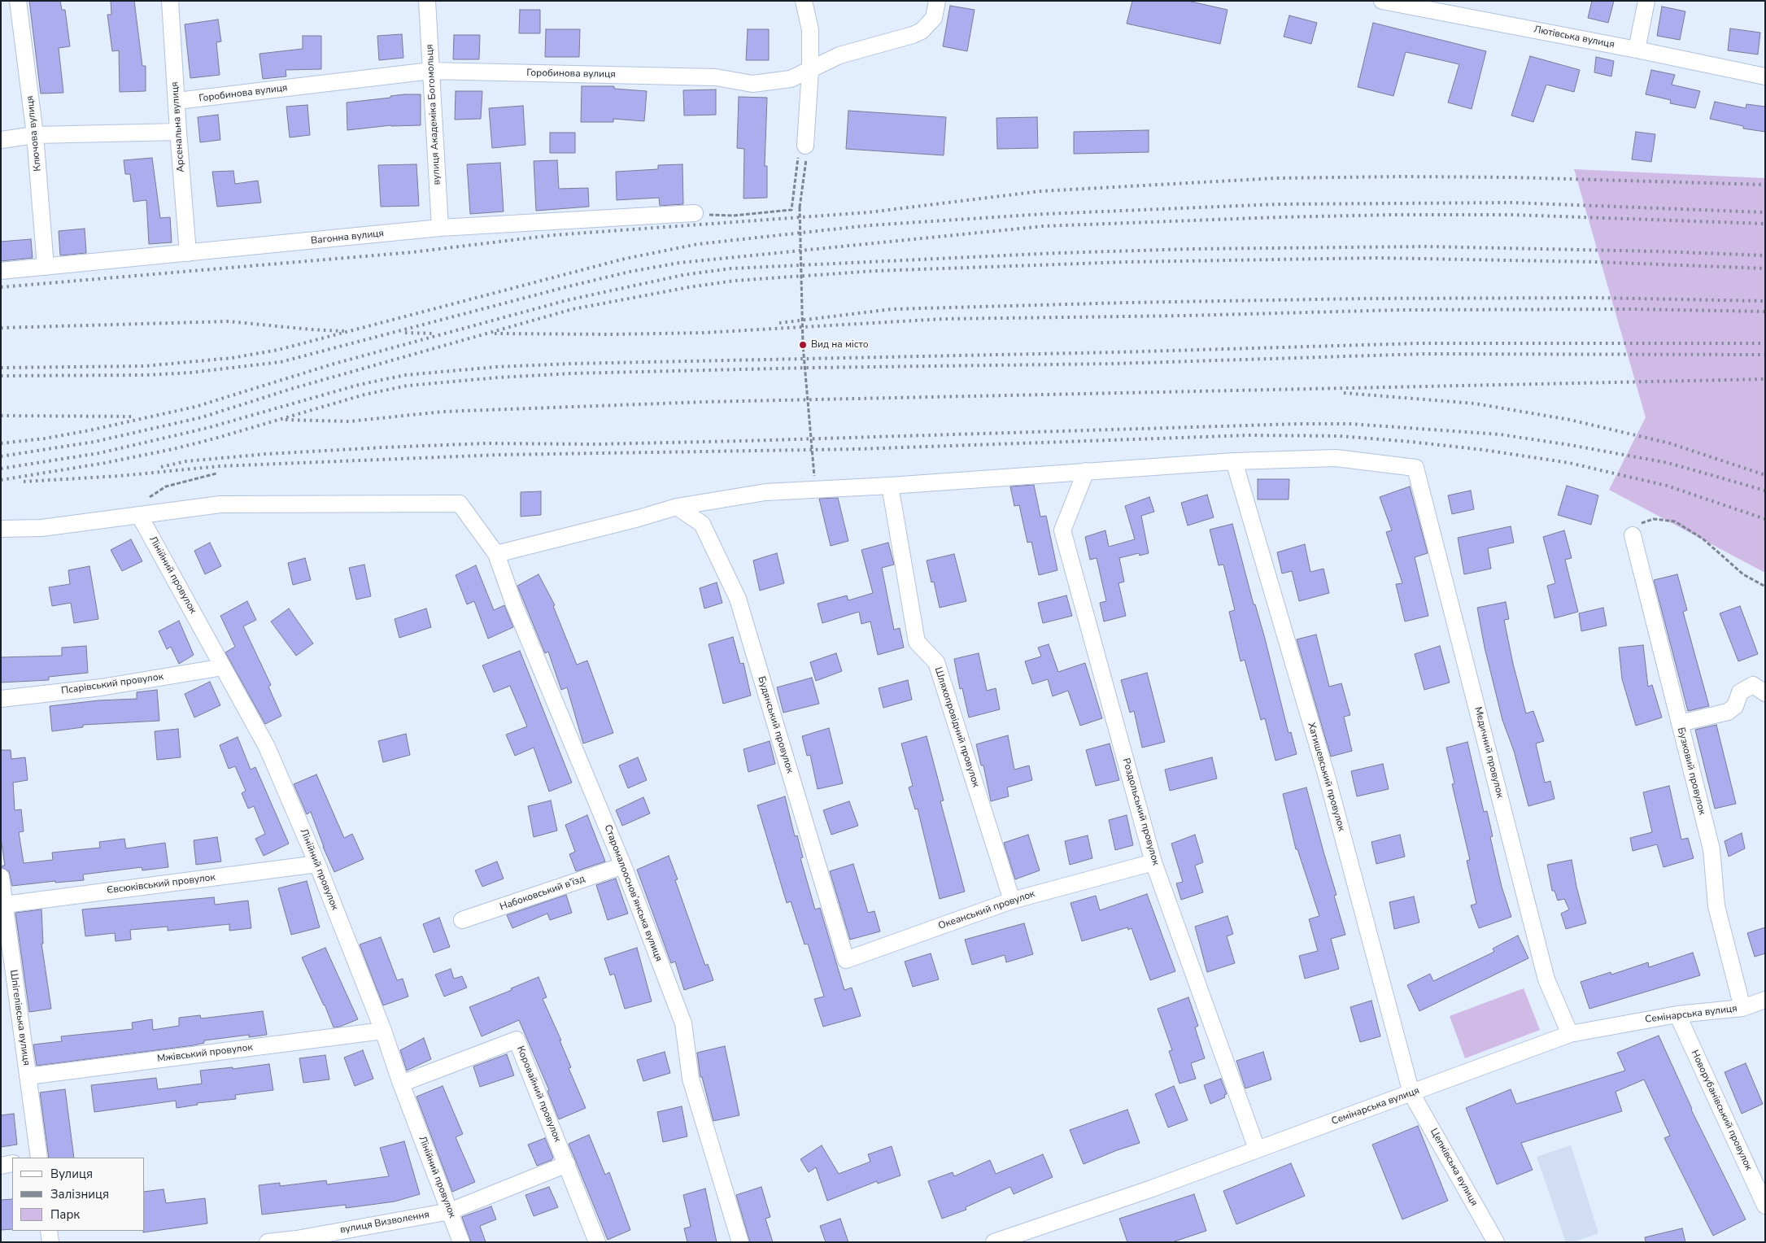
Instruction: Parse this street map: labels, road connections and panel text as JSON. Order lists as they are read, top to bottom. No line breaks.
{"streets":{"street":["Лютівська вулиця","Горобинова вулиця","вулиця Академіка Богомольця","Арсенальна вулиця","Ключова вулиця","Вагонна вулиця","Лінійний провулок","Псарівський провулок","Будянський провулок","Шляхопровідний провулок","Медичний провулок","Бузковий провулок","Хатишевський провулок","Роздольський провулок","Євсюківський провулок","Набоковський в’їзд","Старомалооснов’янська вулиця","Океанський провулок","Семінарська вулиця","Шпігелівська вулиця","Мжівський провулок","Коровайний провулок","Новорубанівський провулок","Цепківська вулиця","вулиця Визволення"]},"crossings":[["Горобинова вулиця","вулиця Академіка Богомольця"],["Горобинова вулиця","Арсенальна вулиця"],["вулиця Академіка Богомольця","Вагонна вулиця"],["Арсенальна вулиця","Вагонна вулиця"],["Ключова вулиця","Вагонна вулиця"],["Лінійний провулок","Псарівський провулок"],["Лінійний провулок","Євсюківський провулок"],["Лінійний провулок","Старомалооснов’янська вулиця"],["Лінійний провулок","Мжівський провулок"],["Лінійний провулок","Коровайний провулок"],["Лінійний провулок","вулиця Визволення"],["Будянський провулок","Океанський провулок"],["Шляхопровідний провулок","Океанський провулок"],["Медичний провулок","Хатишевський провулок"],["Медичний провулок","Семінарська вулиця"],["Бузковий провулок","Семінарська вулиця"],["Хатишевський провулок","Семінарська вулиця"],["Хатишевський провулок","Цепківська вулиця"],["Роздольський провулок","Океанський провулок"],["Роздольський провулок","Семінарська вулиця"],["Євсюківський провулок","Шпігелівська вулиця"],["Набоковський в’їзд","Старомалооснов’янська вулиця"],["Семінарська вулиця","Новорубанівський провулок"],["Семінарська вулиця","Цепківська вулиця"],["Шпігелівська вулиця","Мжівський провулок"],["Коровайний провулок","вулиця Визволення"]],"places":["Вид на місто"],"legend":["Вулиця","Залізниця","Парк"]}
